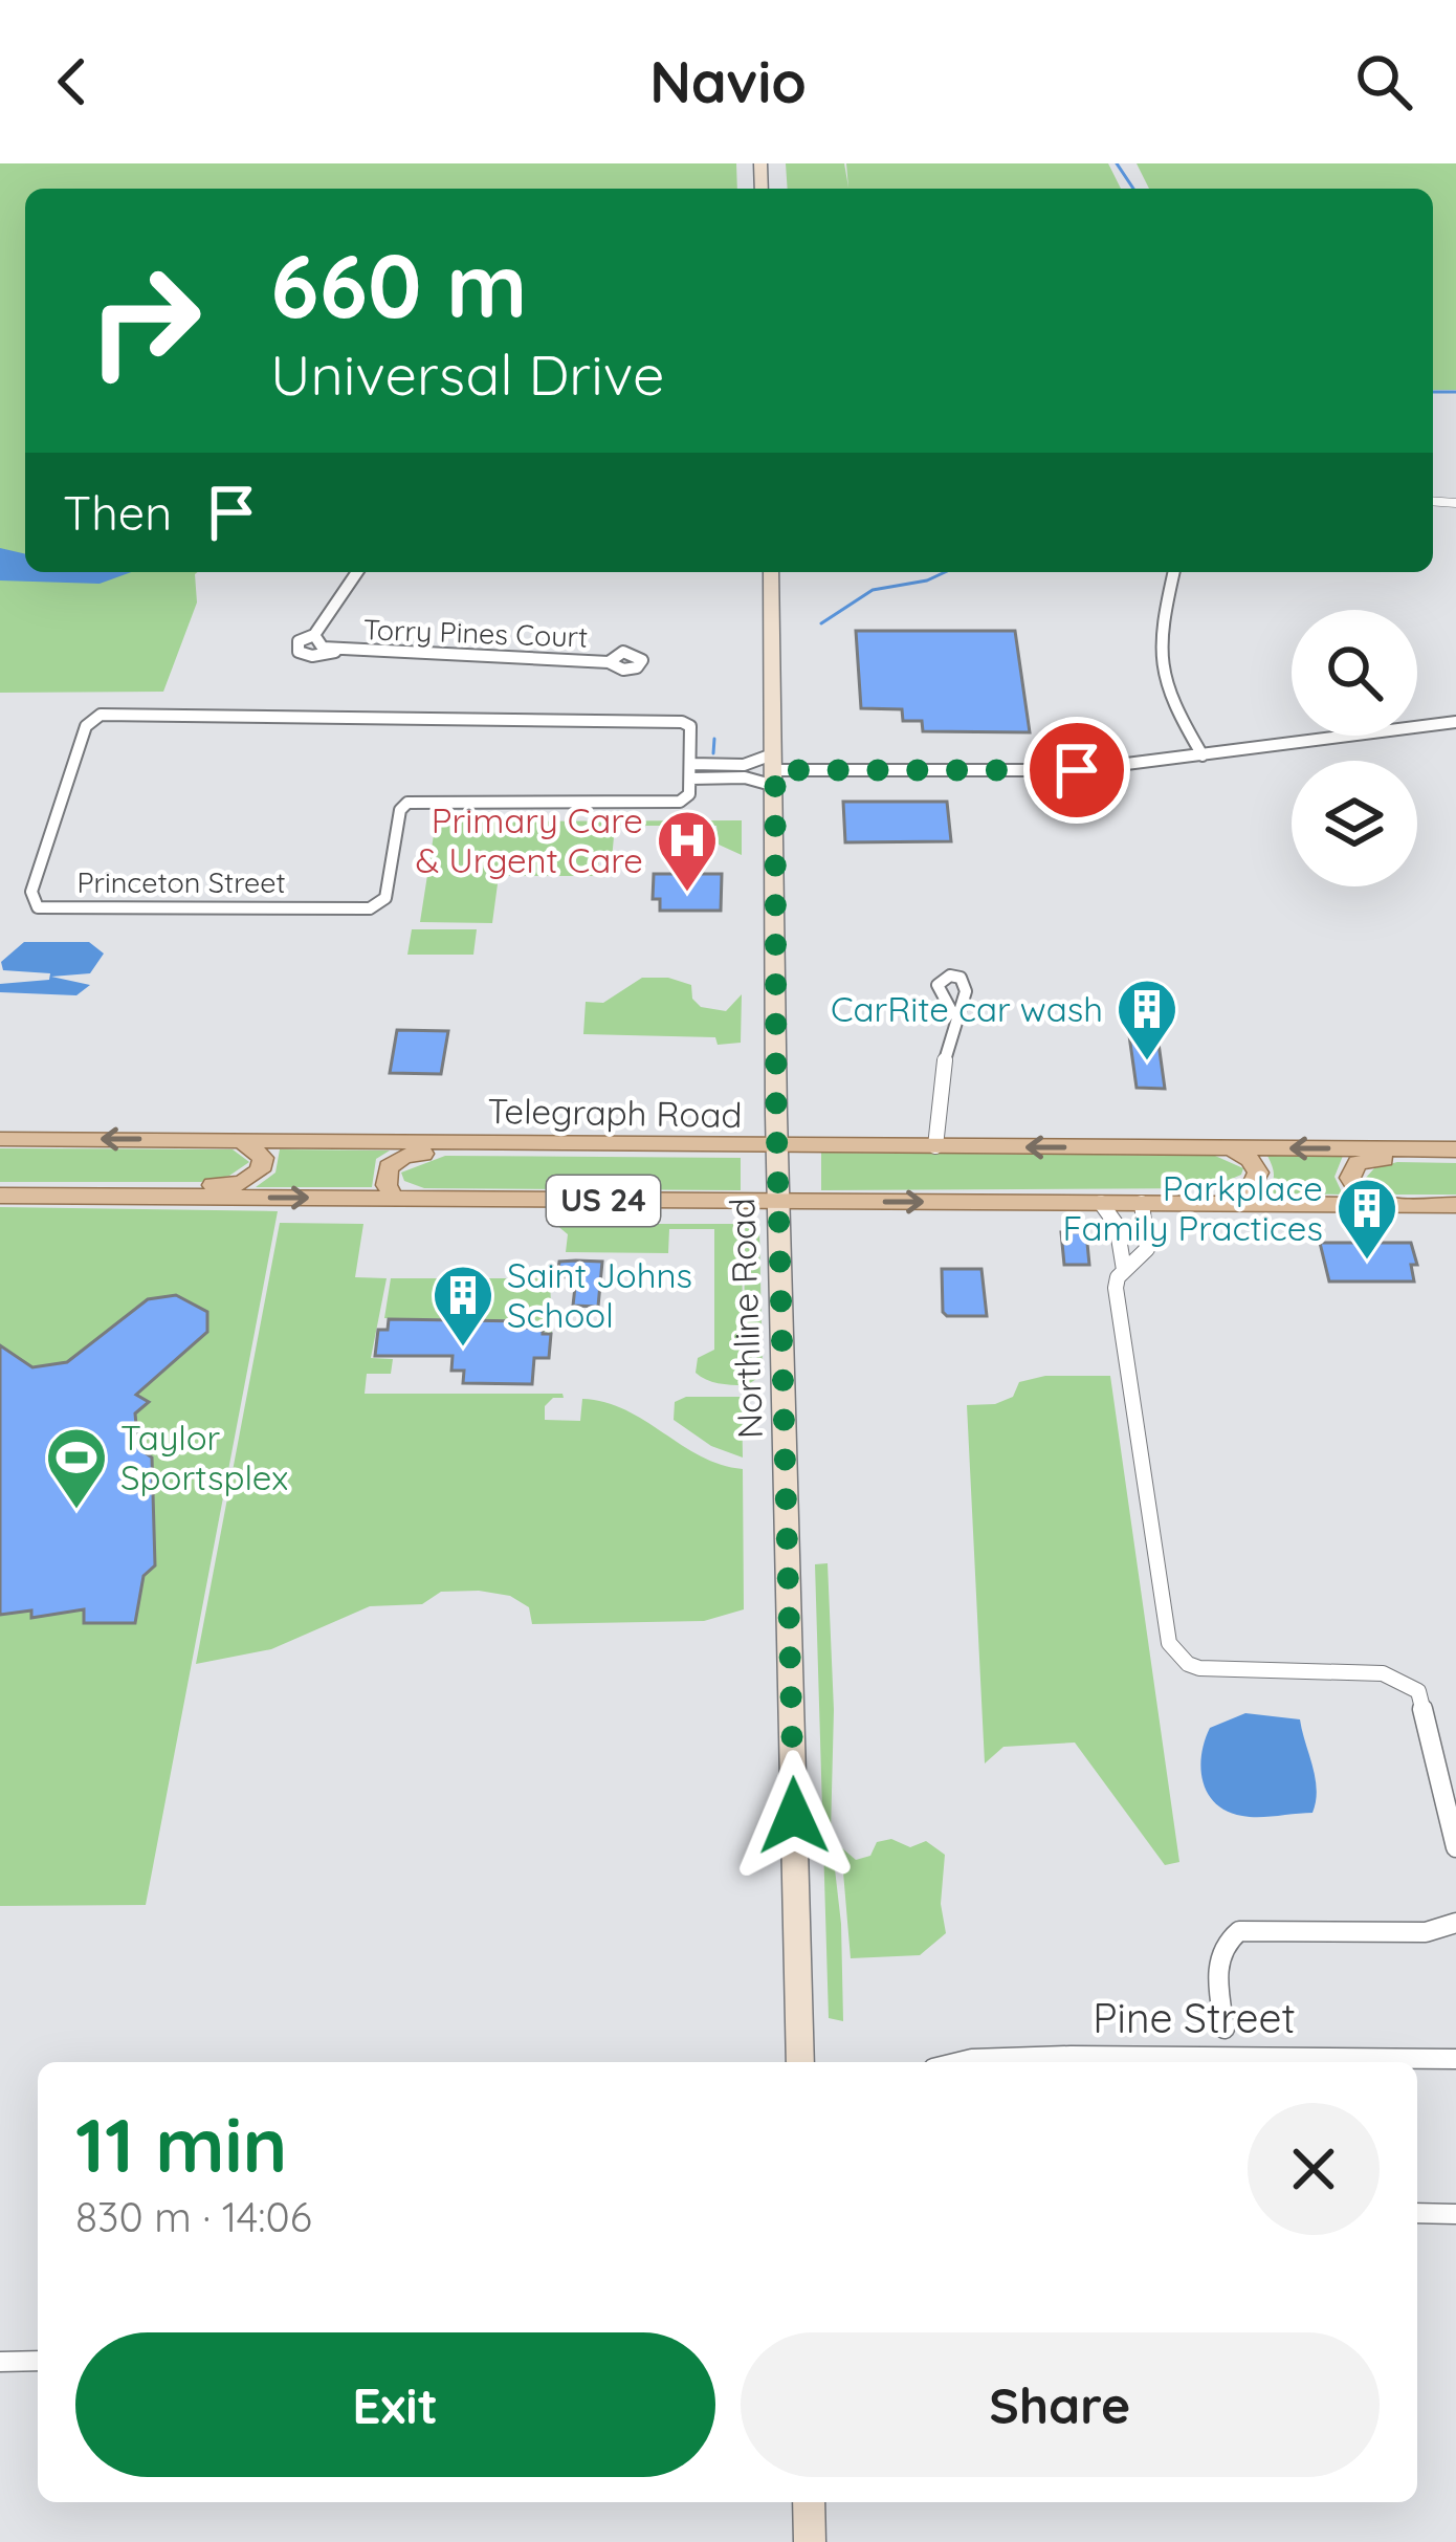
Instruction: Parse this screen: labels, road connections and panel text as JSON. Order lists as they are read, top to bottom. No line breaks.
{"streets":{"main road":["Telegraph Road","US 24","Northline Road"],"street":["Torry Pines Court","Princeton Street","Pine Street"]},"crossings":[["Princeton Street","Northline Road"],["Telegraph Road","Northline Road"],["US 24","Northline Road"]],"places":{"hospital":["Primary Care & Urgent Care"],"building":["CarRite car wash","Parkplace Family Practices","Saint Johns School"],"sports":["Taylor Sportsplex"]},"page":{"header":"Navio","turn":["660 m","Universal Drive"],"then":"Then","heading":["11 min","830 m · 14:06"],"buttons":["Exit","Share"]}}
